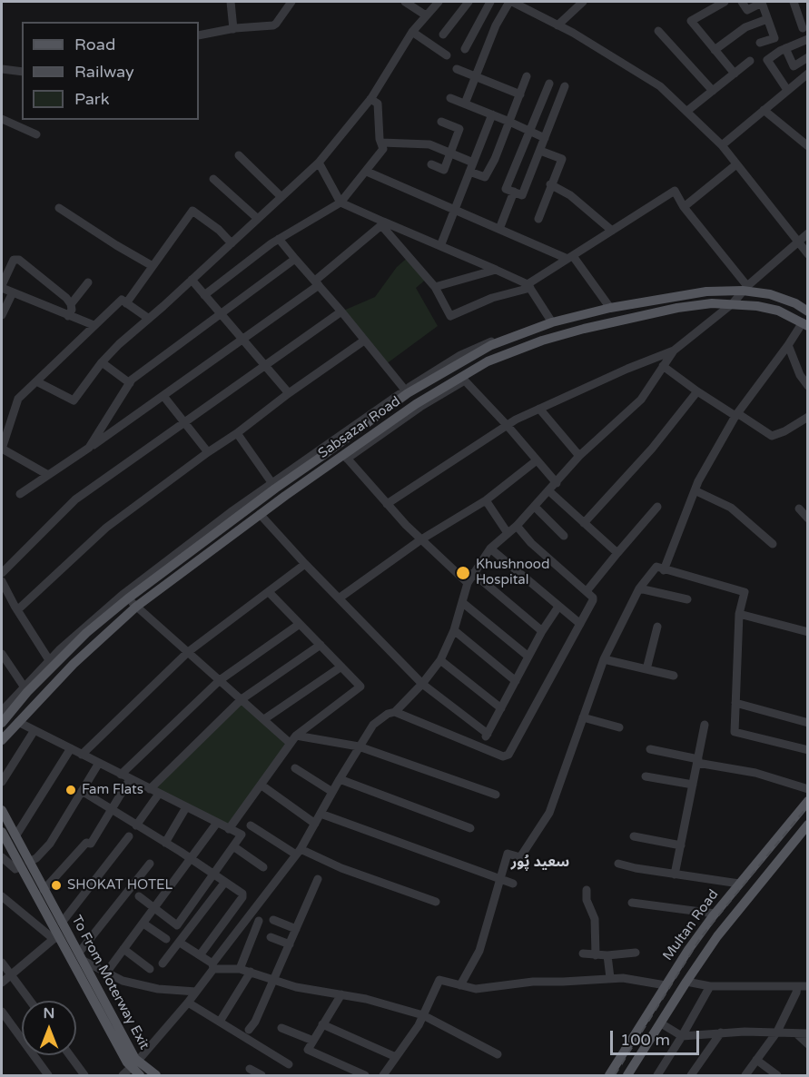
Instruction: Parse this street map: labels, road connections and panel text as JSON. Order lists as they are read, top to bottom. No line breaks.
{"streets":{"main road":["Sabsazar Road","Multan Road","To From Moterway Exit"]},"districts":["سعید پُور"],"places":["Khushnood Hospital","Fam Flats","SHOKAT HOTEL"],"legend":["Road","Railway","Park"],"scale_bar":"100 m","north":"top"}
